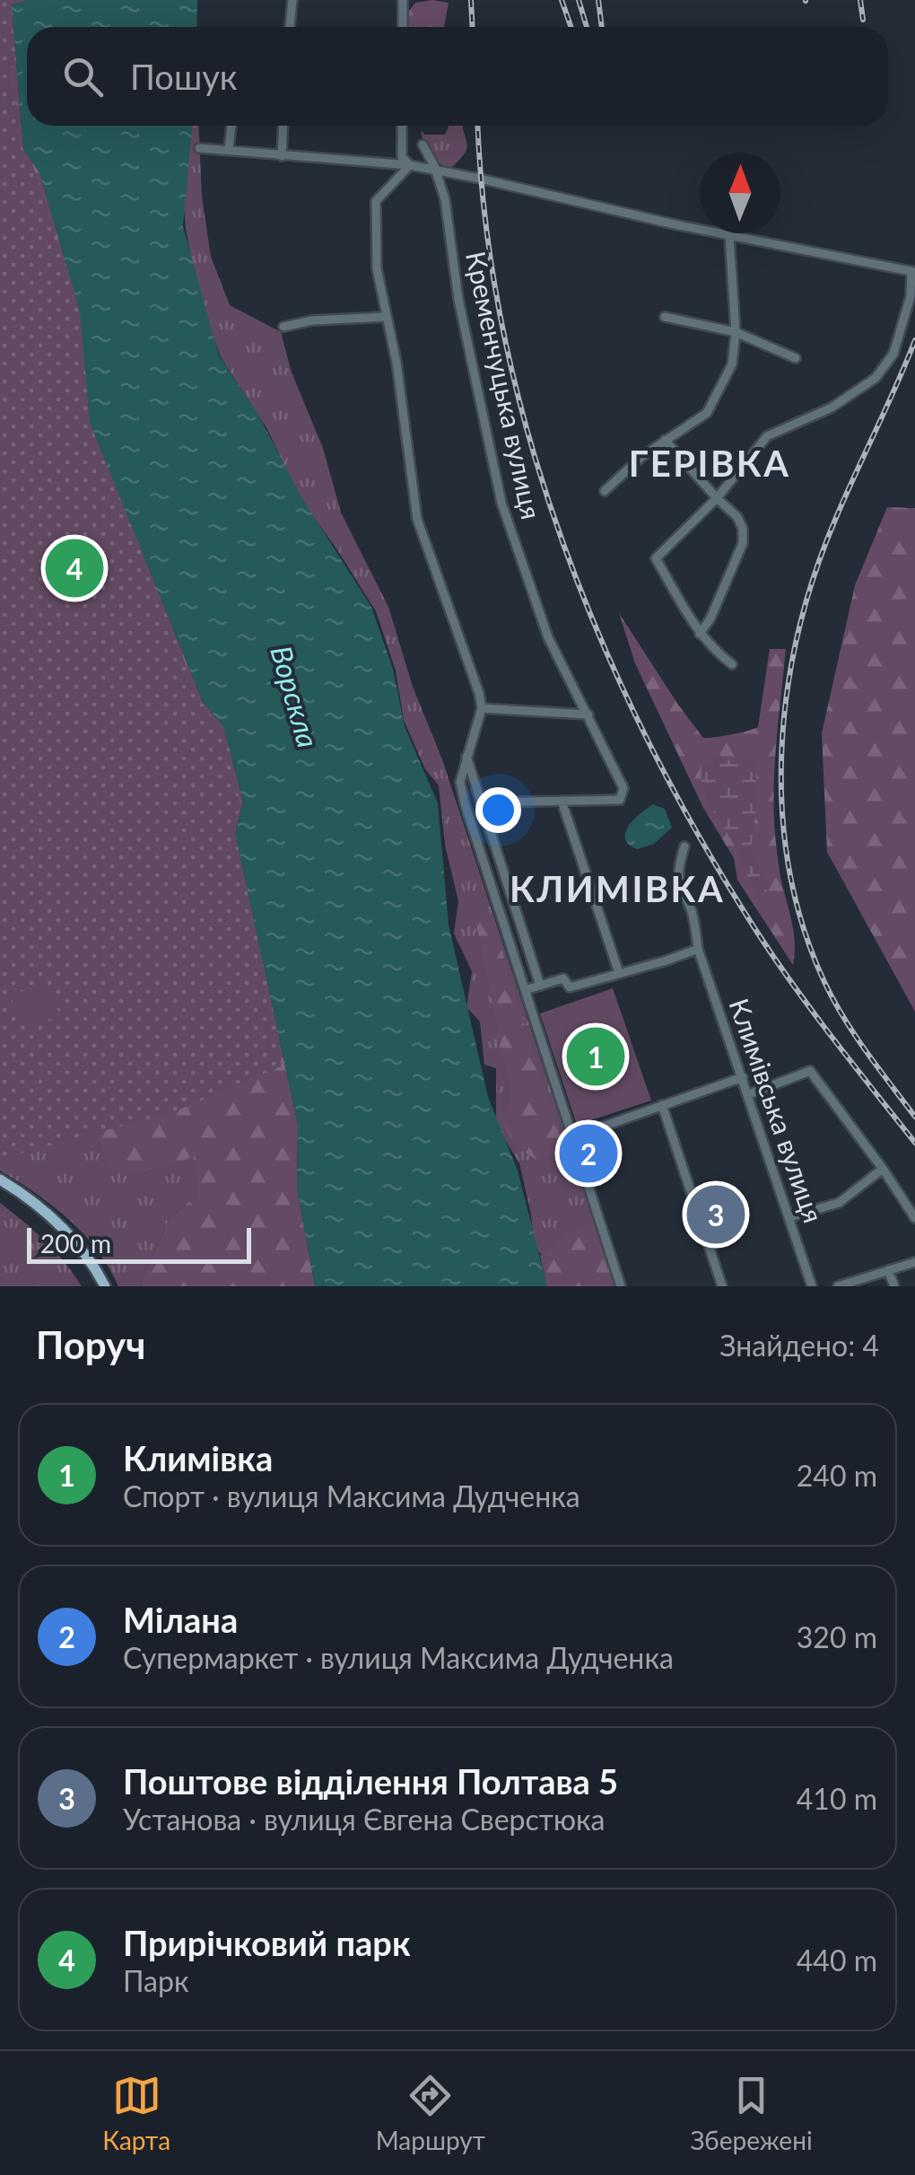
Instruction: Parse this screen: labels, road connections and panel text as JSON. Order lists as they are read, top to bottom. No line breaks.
{"streets":{"street":["Кременчуцька вулиця","Климівська вулиця"]},"districts":["ГЕРІВКА","КЛИМІВКА"],"water":["Ворскла"],"scale_bar":"200 m","north":"top","page":{"search":"Пошук","pins":["4","1","2","3"],"scale":"200 m","heading":["Поруч","Знайдено: 4"],"list":[{"mark":"1","name":"Климівка","note":"Спорт · вулиця Максима Дудченка","value":"240 m"},{"mark":"2","name":"Мілана","note":"Супермаркет · вулиця Максима Дудченка","value":"320 m"},{"mark":"3","name":"Поштове відділення Полтава 5","note":"Установа · вулиця Євгена Сверстюка","value":"410 m"},{"mark":"4","name":"Прирічковий парк","note":"Парк","value":"440 m"}],"nav":["Карта","Маршрут","Збережені"]}}
